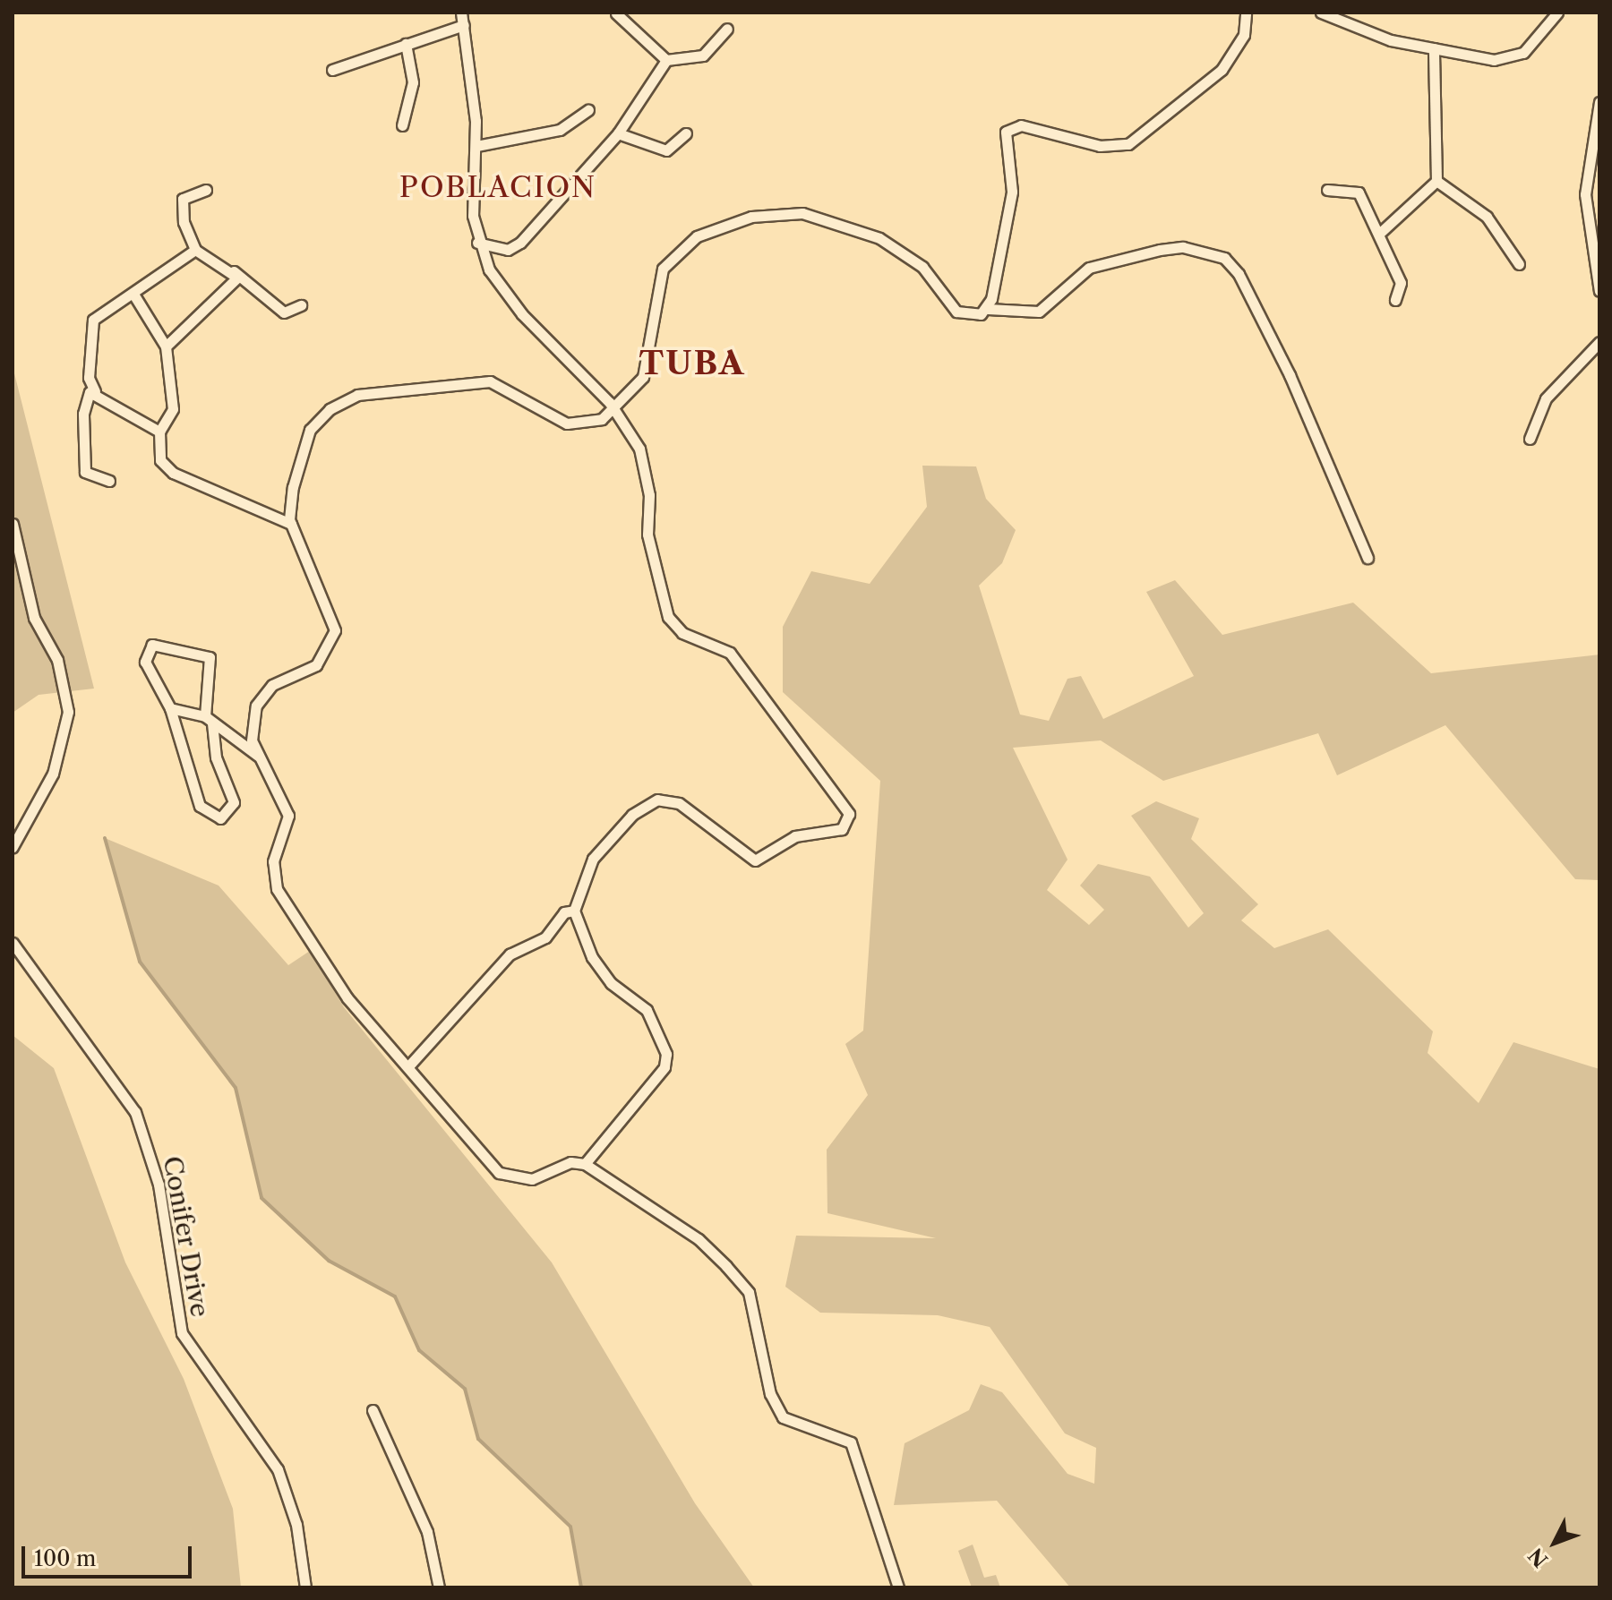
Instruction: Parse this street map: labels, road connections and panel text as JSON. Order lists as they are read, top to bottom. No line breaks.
{"streets":{"street":["Conifer Drive"]},"districts":["POBLACION","TUBA"],"scale_bar":"100 m","north":"bottom left"}
